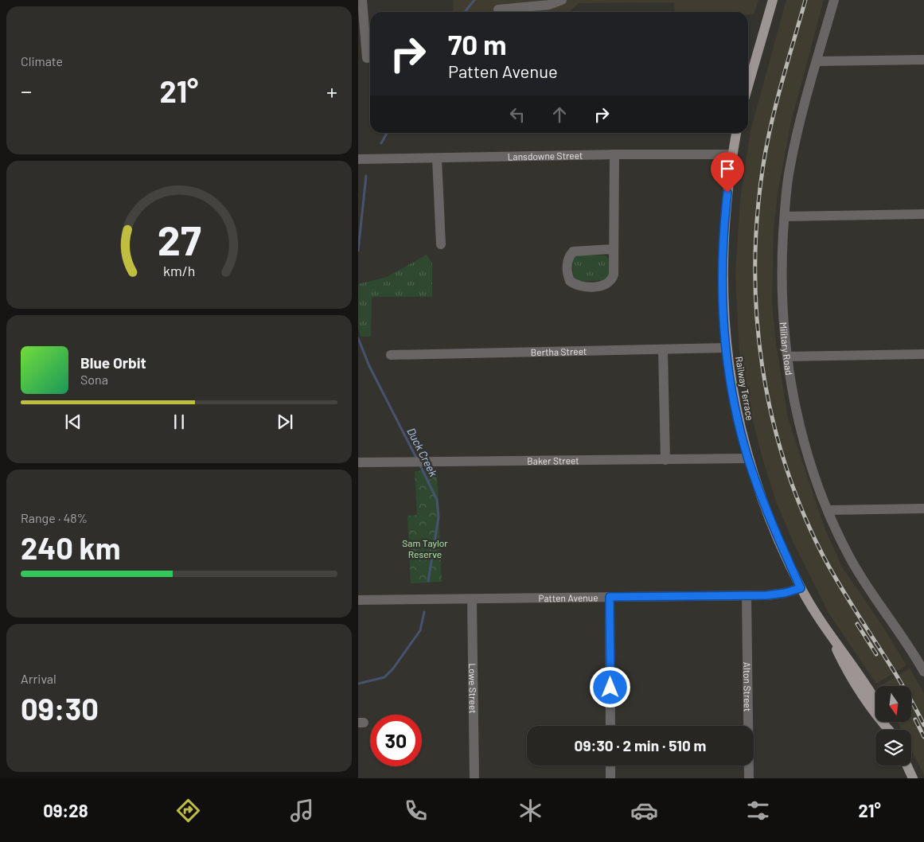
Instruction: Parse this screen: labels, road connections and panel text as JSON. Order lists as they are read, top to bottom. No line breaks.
{"streets":{"main road":["Railway Terrace"],"street":["Lansdowne Street","Military Road","Bertha Street","Baker Street","Patten Avenue","Alton Street","Lowe Street"]},"crossings":[["Lansdowne Street","Railway Terrace"],["Bertha Street","Railway Terrace"],["Railway Terrace","Baker Street"],["Railway Terrace","Patten Avenue"],["Patten Avenue","Alton Street"],["Patten Avenue","Lowe Street"]],"water":["Duck Creek"],"parks":["Sam Taylor Reserve"],"north":"bottom","page":{"tile":["Climate",["Range · 48%","240 km"],["Arrival","09:30"]],"turn":["70 m","Patten Avenue"],"heat":["−","21°","+"],"song":["Blue Orbit","Sona"],"limit":"30","trip":"09:30 · 2 min · 510 m","tabs":["09:28","21°"],"gauge":["27","km/h"]}}
